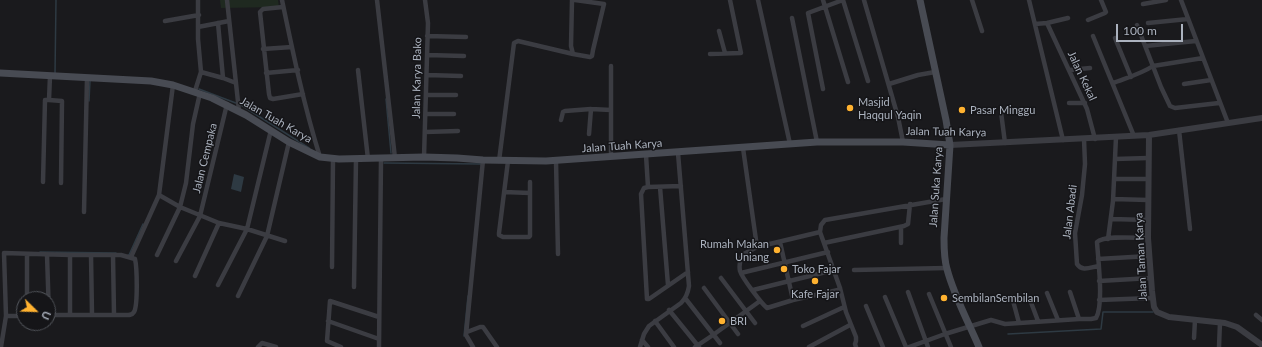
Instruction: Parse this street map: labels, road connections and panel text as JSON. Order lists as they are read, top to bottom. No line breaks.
{"streets":{"main road":["Jalan Tuah Karya","Jalan Suka Karya"],"street":["Jalan Kekal","Jalan Karya Bako","Jalan Cempaka","Jalan Abadi","Jalan Taman Karya"]},"crossings":[["Jalan Kekal","Jalan Tuah Karya"],["Jalan Karya Bako","Jalan Tuah Karya"],["Jalan Tuah Karya","Jalan Cempaka"],["Jalan Tuah Karya","Jalan Suka Karya"],["Jalan Tuah Karya","Jalan Abadi"],["Jalan Tuah Karya","Jalan Taman Karya"]],"places":["Masjid Haqqul Yaqin","Pasar Minggu","Rumah Makan Uniang","Toko Fajar","Kafe Fajar","SembilanSembilan","BRI"],"scale_bar":"100 m","north":"bottom right"}
